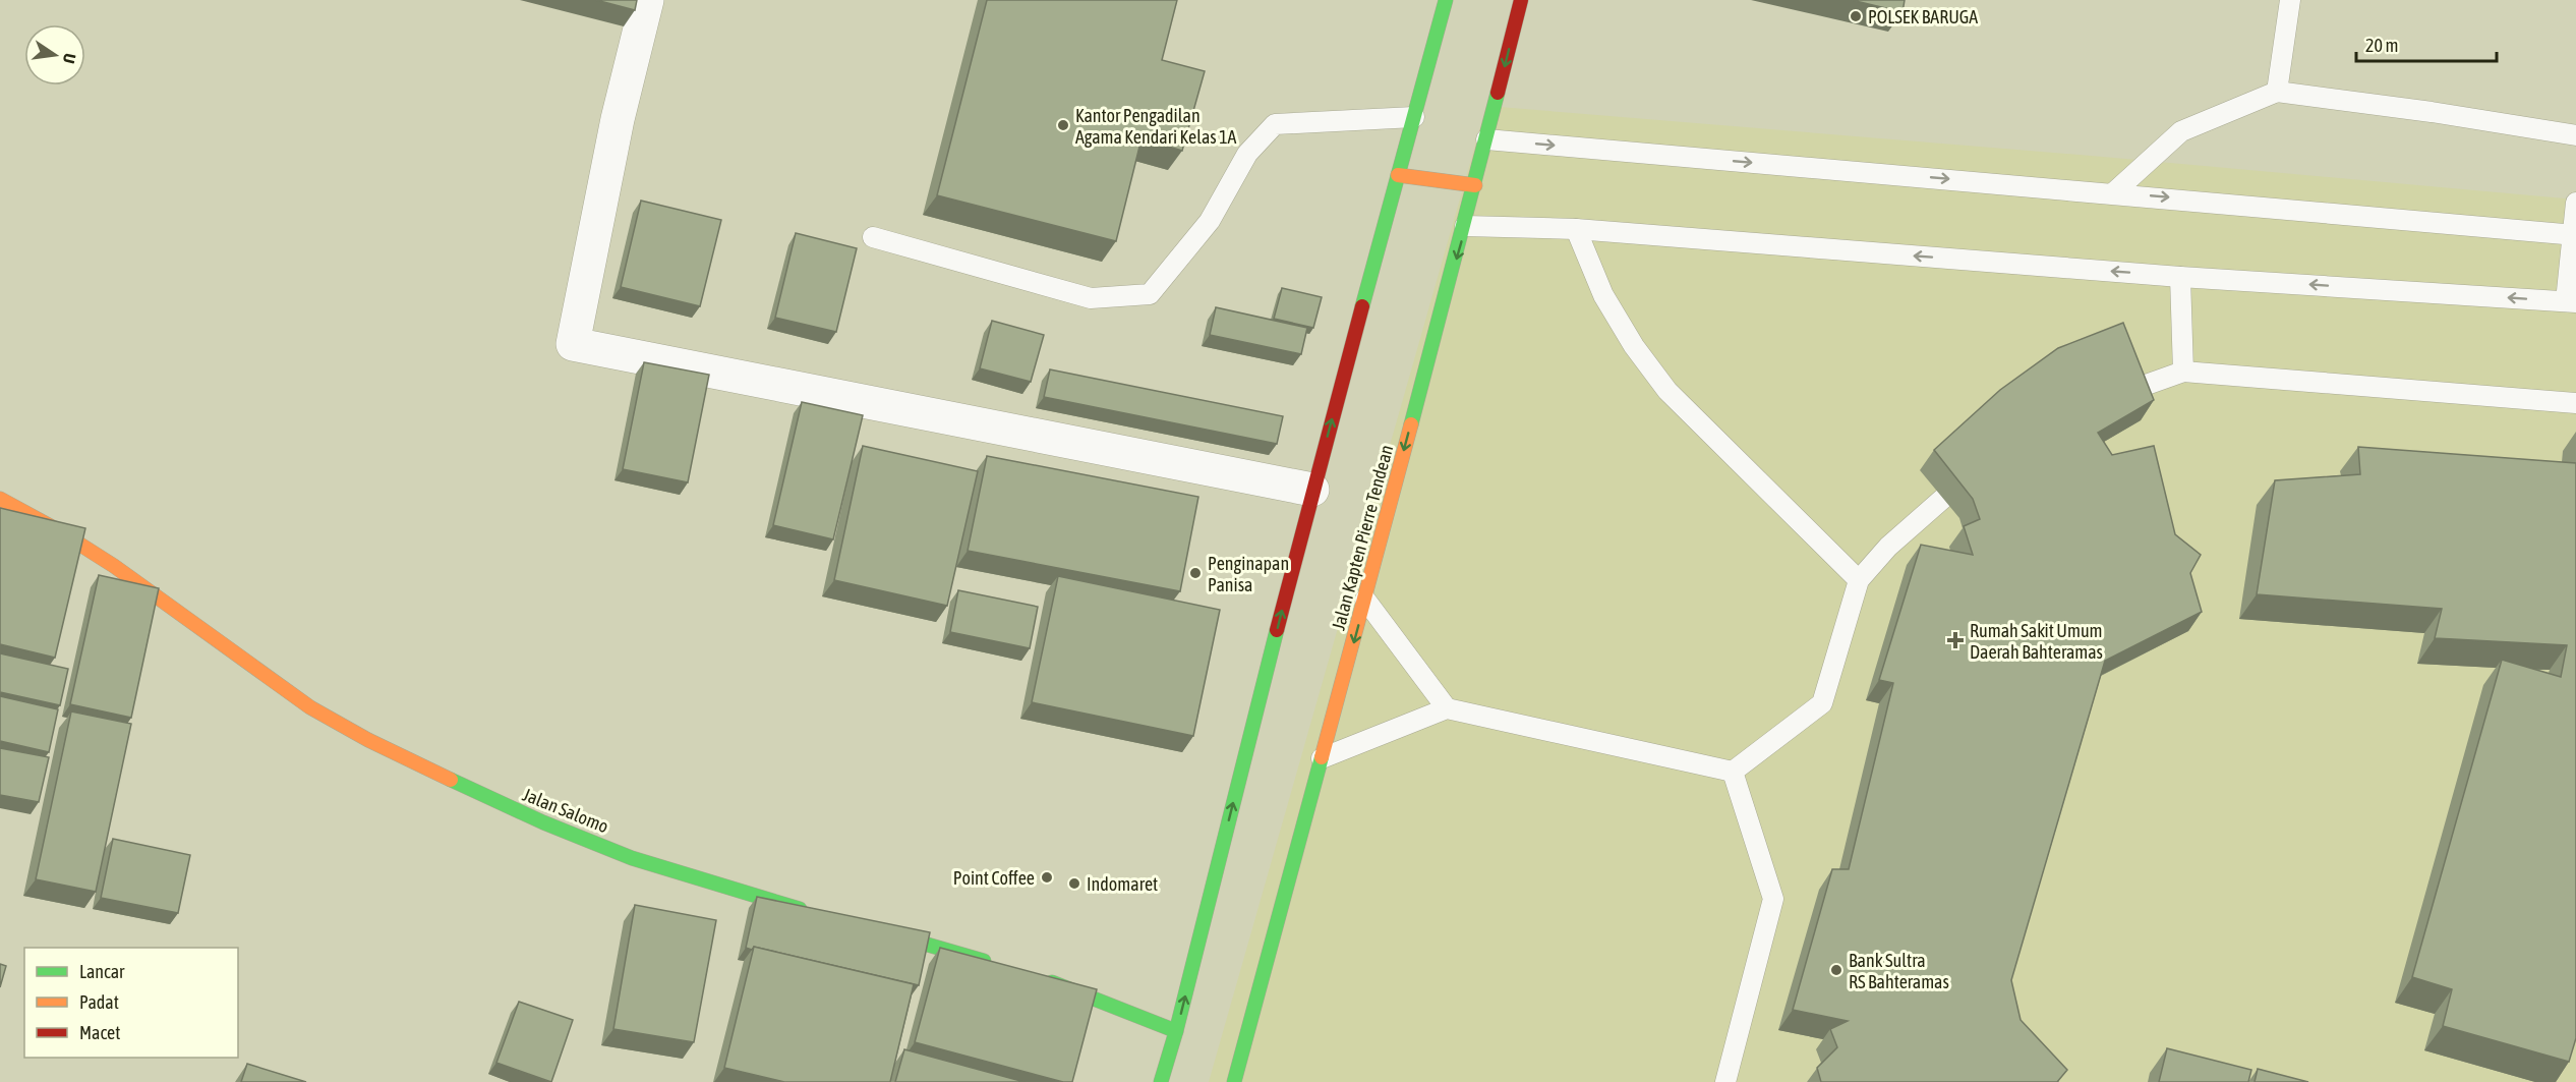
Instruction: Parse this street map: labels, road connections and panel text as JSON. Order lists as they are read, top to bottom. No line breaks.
{"streets":{"main road":["Jalan Kapten Pierre Tendean","Jalan Salomo"]},"places":{"other":["POLSEK BARUGA","Kantor Pengadilan Agama Kendari Kelas 1A","Penginapan Panisa","Point Coffee","Indomaret","Bank Sultra RS Bahteramas"],"health":["Rumah Sakit Umum Daerah Bahteramas"]},"legend":["Lancar","Padat","Macet"],"scale_bar":"20 m","north":"right"}
